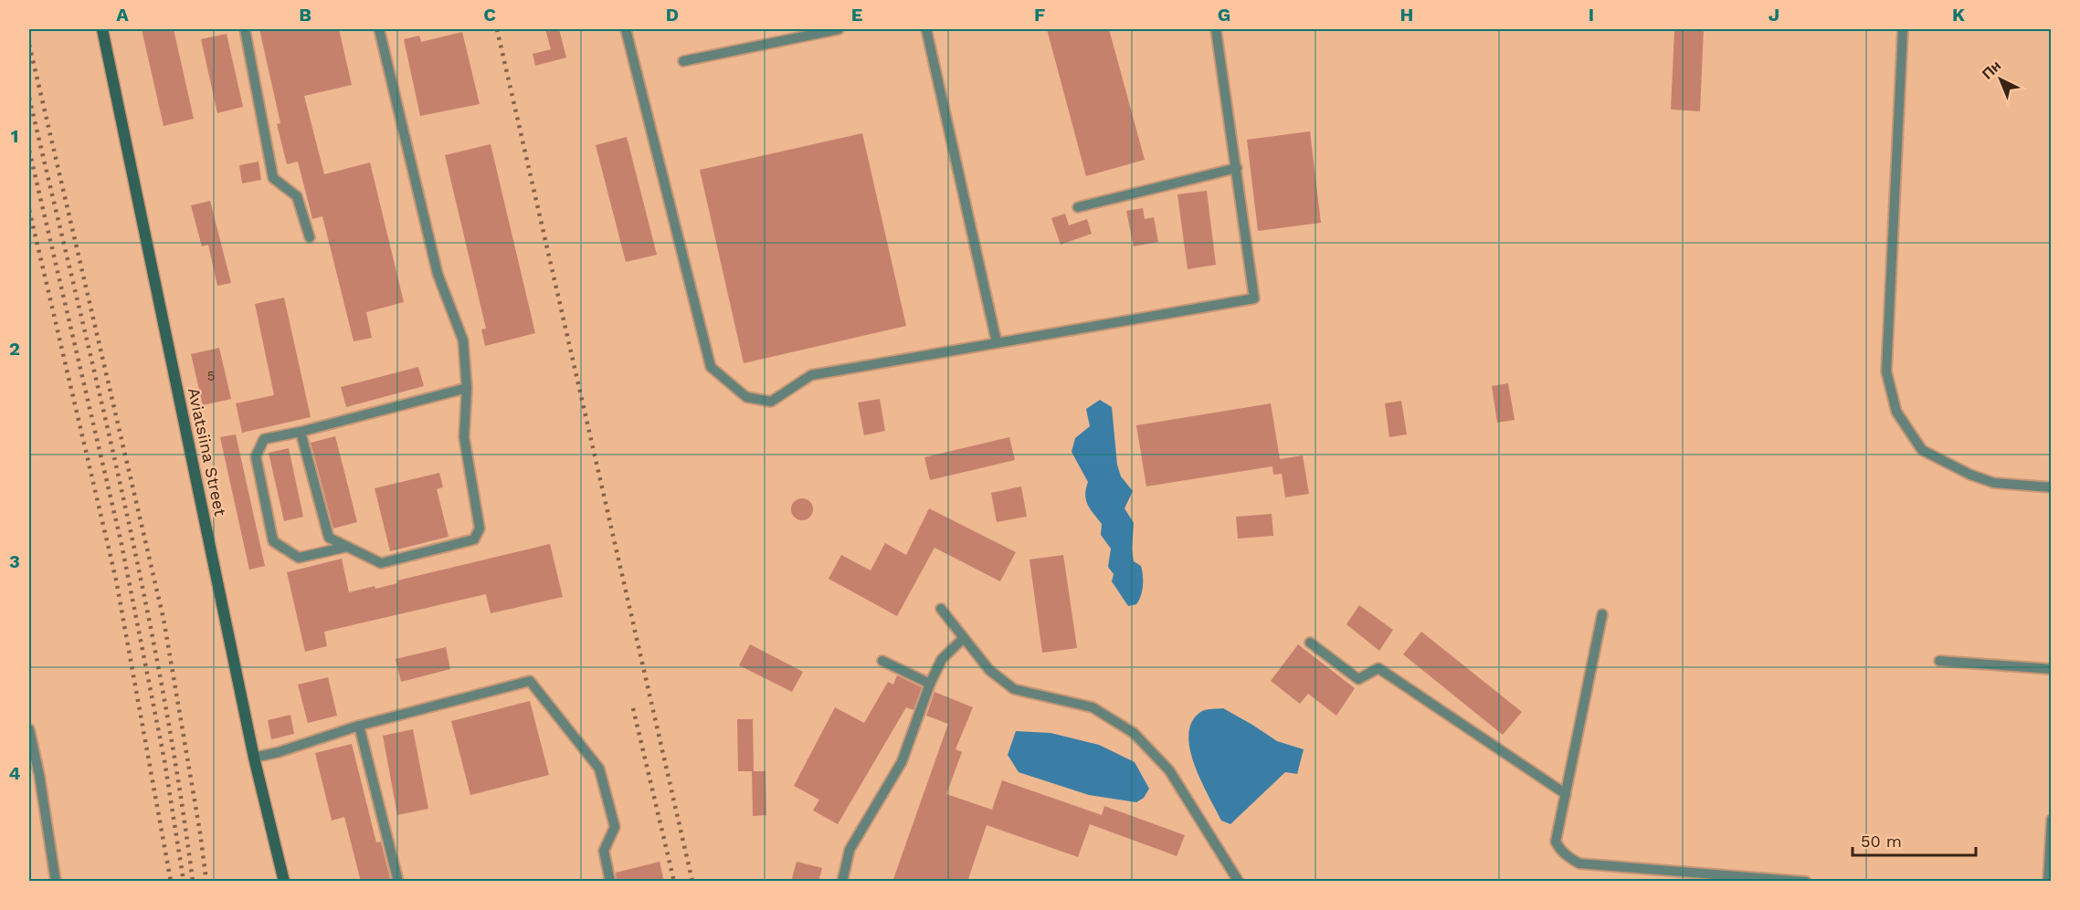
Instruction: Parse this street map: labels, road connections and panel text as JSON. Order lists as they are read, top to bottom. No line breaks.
{"streets":{"street":["Aviatsiina Street"]},"house_numbers":["5"],"scale_bar":"50 m","north":"top left","grid":{"columns":["A","B","C","D","E","F","G","H","I","J","K"],"rows":["1","2","3","4"]}}
